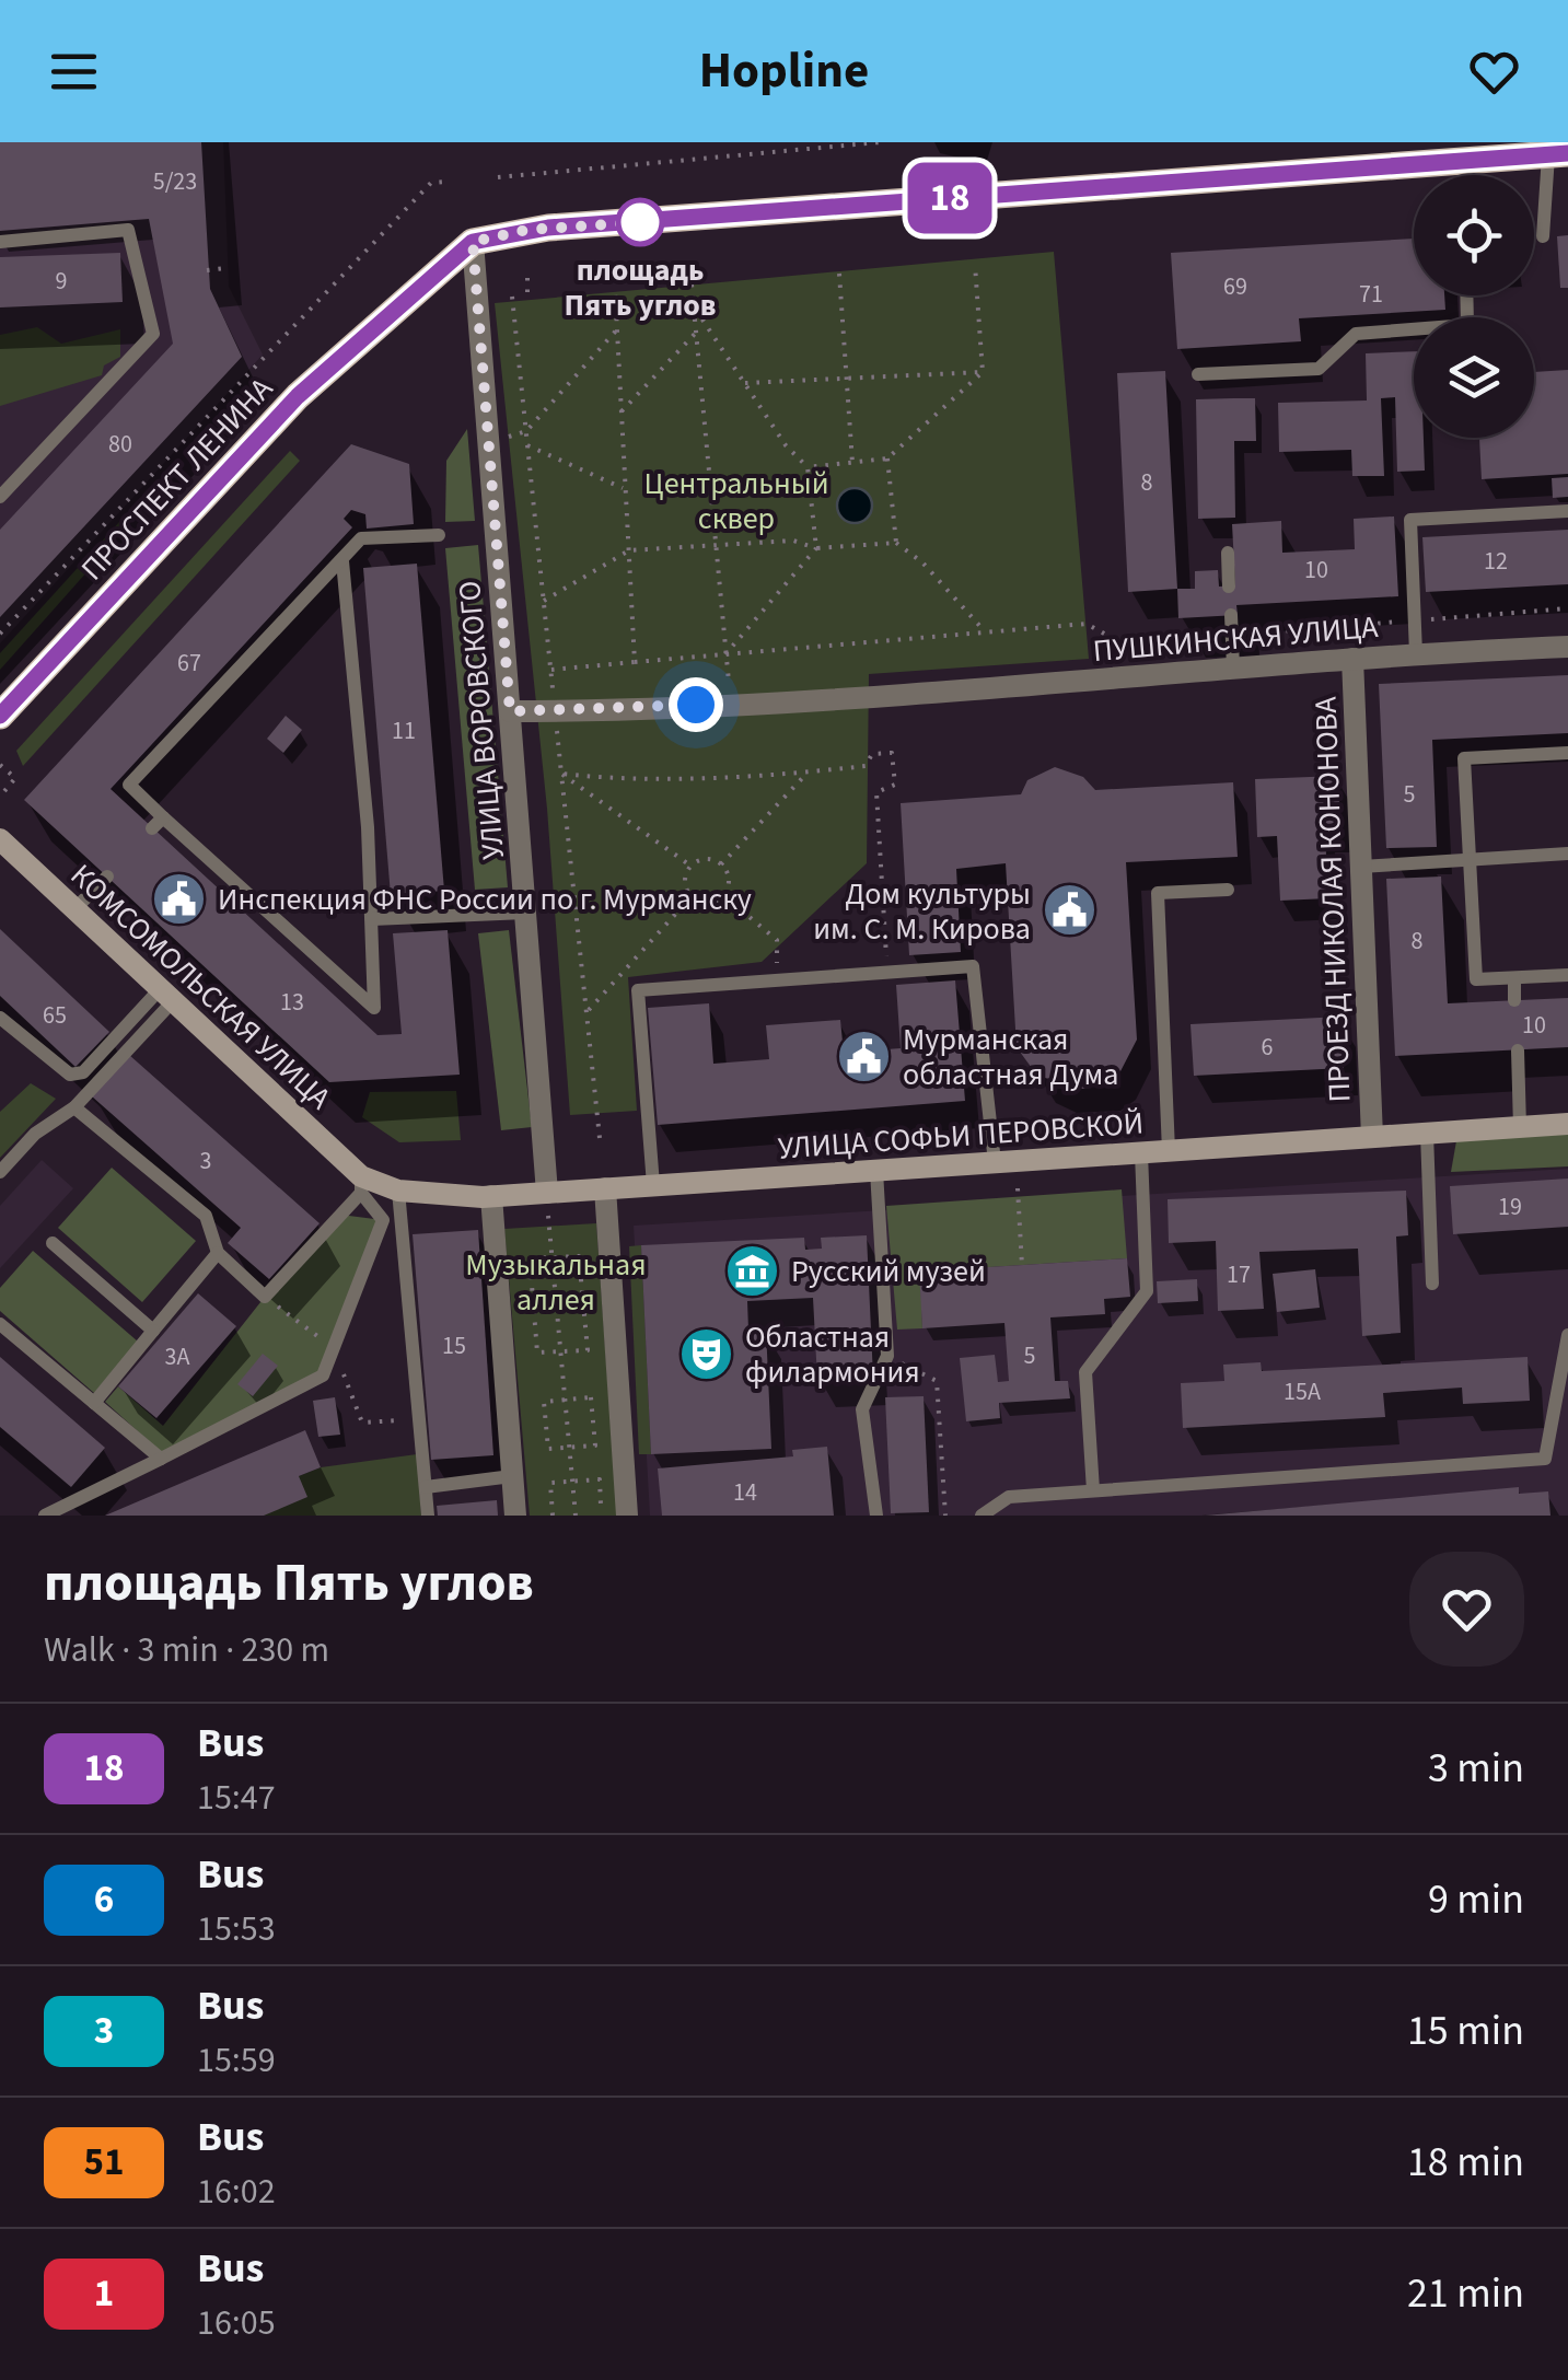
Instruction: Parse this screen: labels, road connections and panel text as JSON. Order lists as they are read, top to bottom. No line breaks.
{"streets":{"main road":["ПРОСПЕКТ ЛЕНИНА"],"street":["ПУШКИНСКАЯ УЛИЦА","УЛИЦА ВОРОВСКОГО","ПРОЕЗД НИКОЛАЯ КОНОНОВА","КОМСОМОЛЬСКАЯ УЛИЦА","УЛИЦА СОФЬИ ПЕРОВСКОЙ"]},"crossings":[["ПРОСПЕКТ ЛЕНИНА","УЛИЦА ВОРОВСКОГО"],["ПУШКИНСКАЯ УЛИЦА","УЛИЦА ВОРОВСКОГО"],["ПУШКИНСКАЯ УЛИЦА","ПРОЕЗД НИКОЛАЯ КОНОНОВА"],["УЛИЦА ВОРОВСКОГО","УЛИЦА СОФЬИ ПЕРОВСКОЙ"],["ПРОЕЗД НИКОЛАЯ КОНОНОВА","УЛИЦА СОФЬИ ПЕРОВСКОЙ"],["КОМСОМОЛЬСКАЯ УЛИЦА","УЛИЦА СОФЬИ ПЕРОВСКОЙ"]],"parks":["Центральный сквер","Музыкальная аллея"],"places":{"other":["площадь Пять углов"],"public building":["Инспекция ФНС России по г. Мурманску","Дом культуры им. С. М. Кирова","Мурманская областная Дума"],"museum":["Русский музей"],"theatre":["Областная филармония"]},"lines":["bus line 18"],"house_numbers":["5/23","9","69","71","80","8","12","10","67","11","5","8","13","65","10","6","3","19","17","15","5","3А","15А","14"],"page":{"header":"Hopline","on_map":"18","heading":["площадь Пять углов","Walk · 3 min · 230 m"],"list":[{"mark":"18","name":"Bus","note":"15:47","value":"3 min"},{"mark":"6","name":"Bus","note":"15:53","value":"9 min"},{"mark":"3","name":"Bus","note":"15:59","value":"15 min"},{"mark":"51","name":"Bus","note":"16:02","value":"18 min"},{"mark":"1","name":"Bus","note":"16:05","value":"21 min"}]}}
